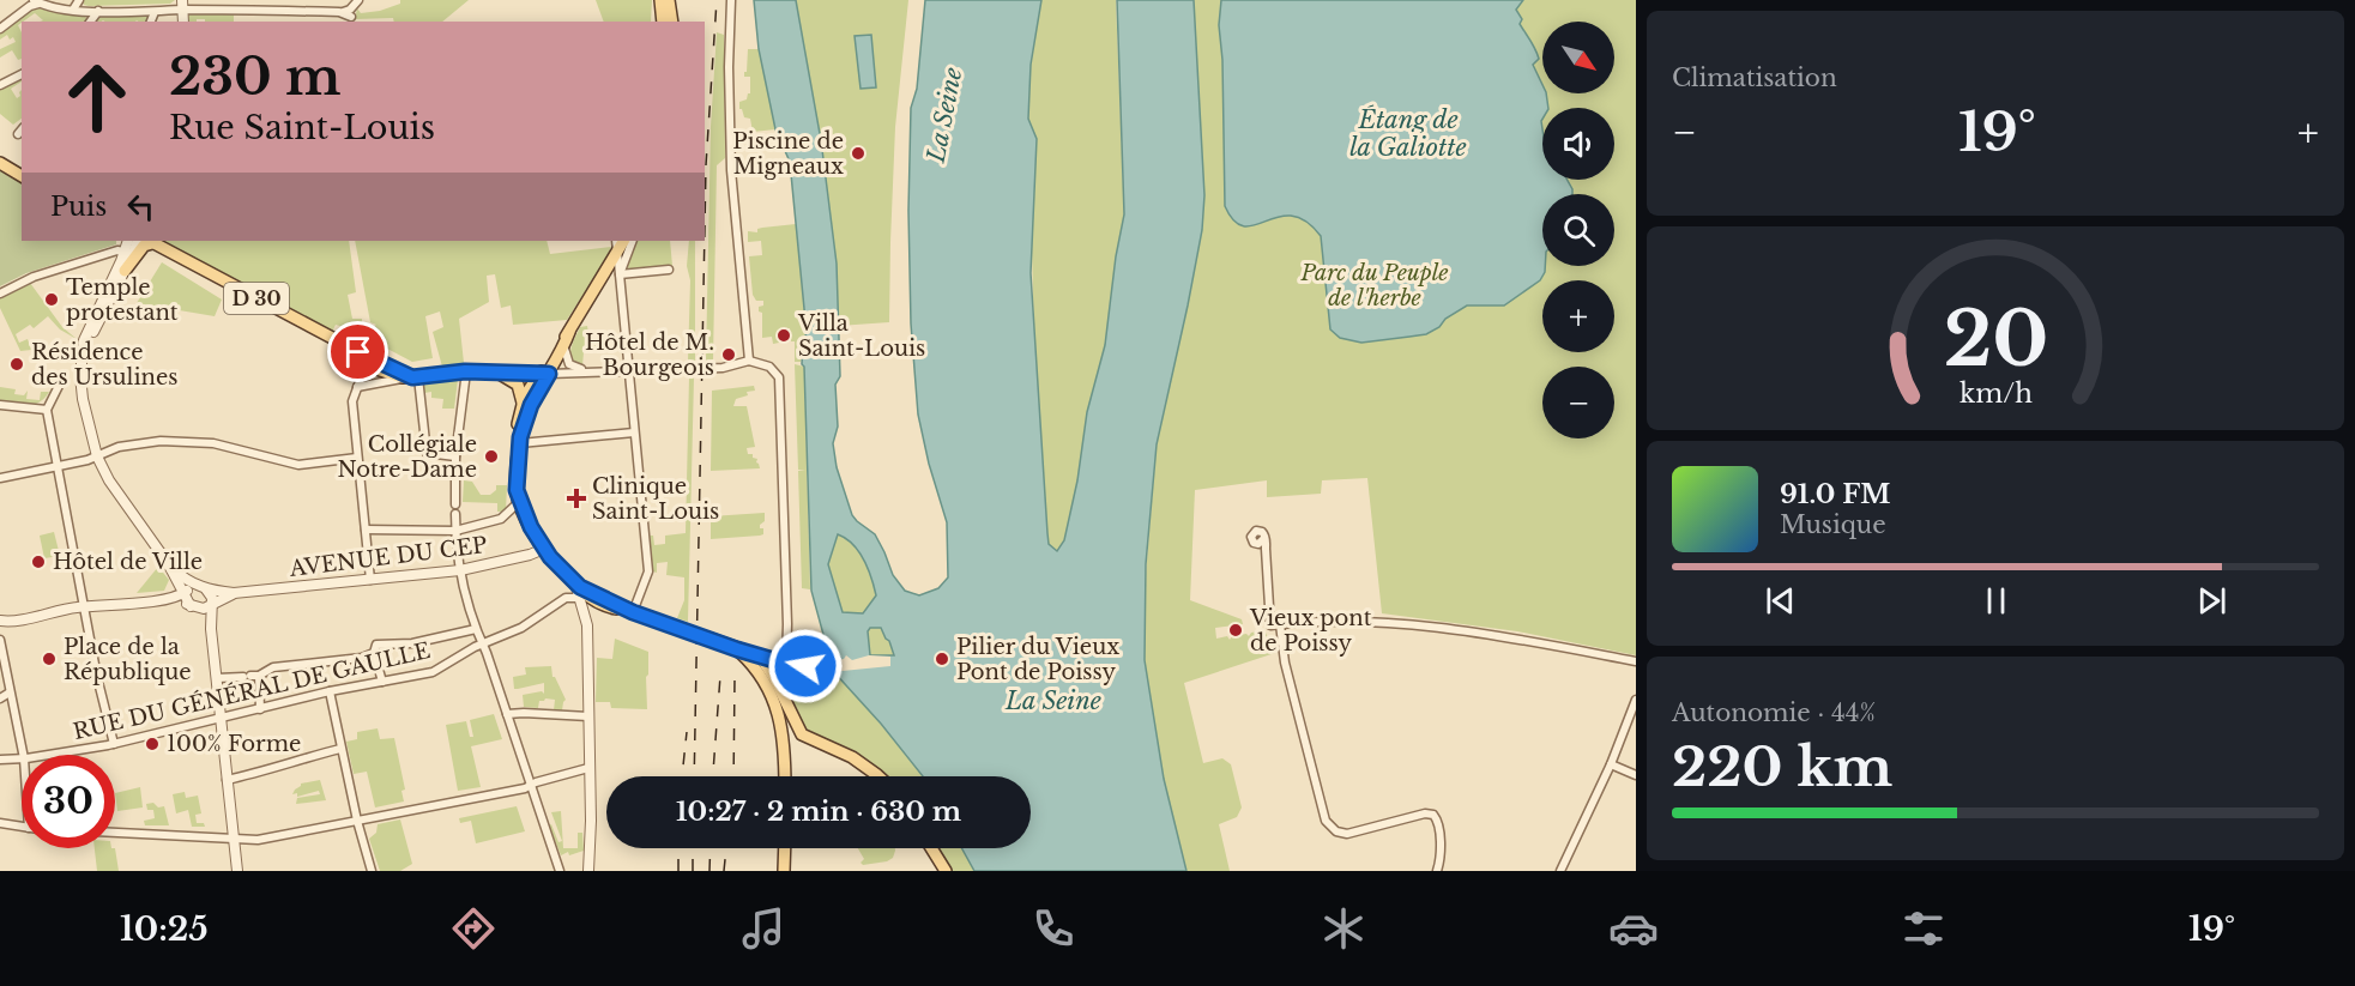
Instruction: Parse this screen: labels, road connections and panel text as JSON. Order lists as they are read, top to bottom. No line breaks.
{"streets":{"main road":["D 30"],"street":["AVENUE DU CEP","RUE DU GÉNÉRAL DE GAULLE"]},"water":["La Seine","Étang de la Galiotte"],"parks":["Parc du Peuple de l'herbe"],"places":{"other":["Piscine de Migneaux","Temple protestant","Villa Saint-Louis","Hôtel de M. Bourgeois","Résidence des Ursulines","Collégiale Notre-Dame","Hôtel de Ville","Vieux pont de Poissy","Place de la République","Pilier du Vieux Pont de Poissy","100% Forme"],"health":["Clinique Saint-Louis"]},"north":"bottom right","page":{"tile":["Climatisation",["Autonomie · 44%","220 km"]],"map_buttons":["+","−"],"turn":["230 m","Rue Saint-Louis"],"heat":["−","19°","+"],"then":"Puis","song":["91.0 FM","Musique"],"limit":"30","trip":"10:27 · 2 min · 630 m","tabs":["10:25","19°"],"gauge":["20","km/h"]}}
